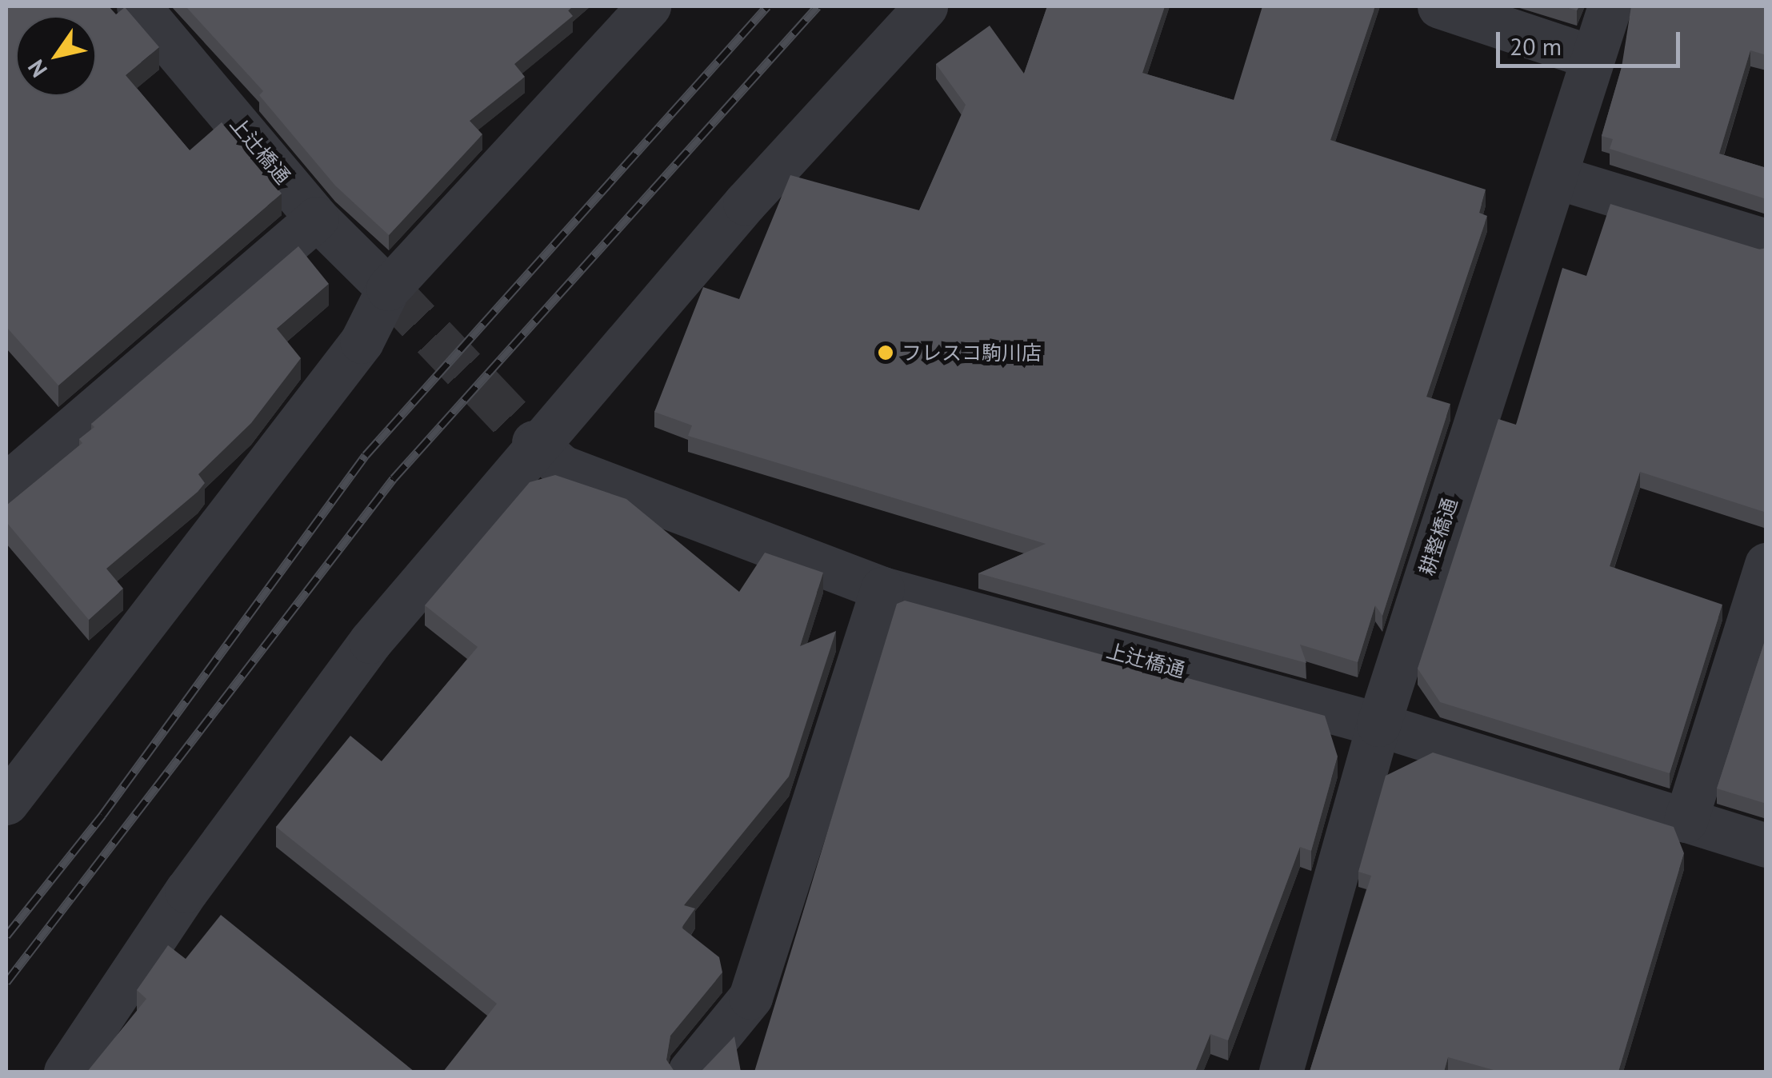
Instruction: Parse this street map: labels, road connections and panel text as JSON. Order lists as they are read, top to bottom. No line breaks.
{"streets":{"street":["上辻橋通","耕整橋通"]},"crossings":[["上辻橋通","耕整橋通"]],"places":["フレスコ駒川店"],"scale_bar":"20 m","north":"bottom left"}
